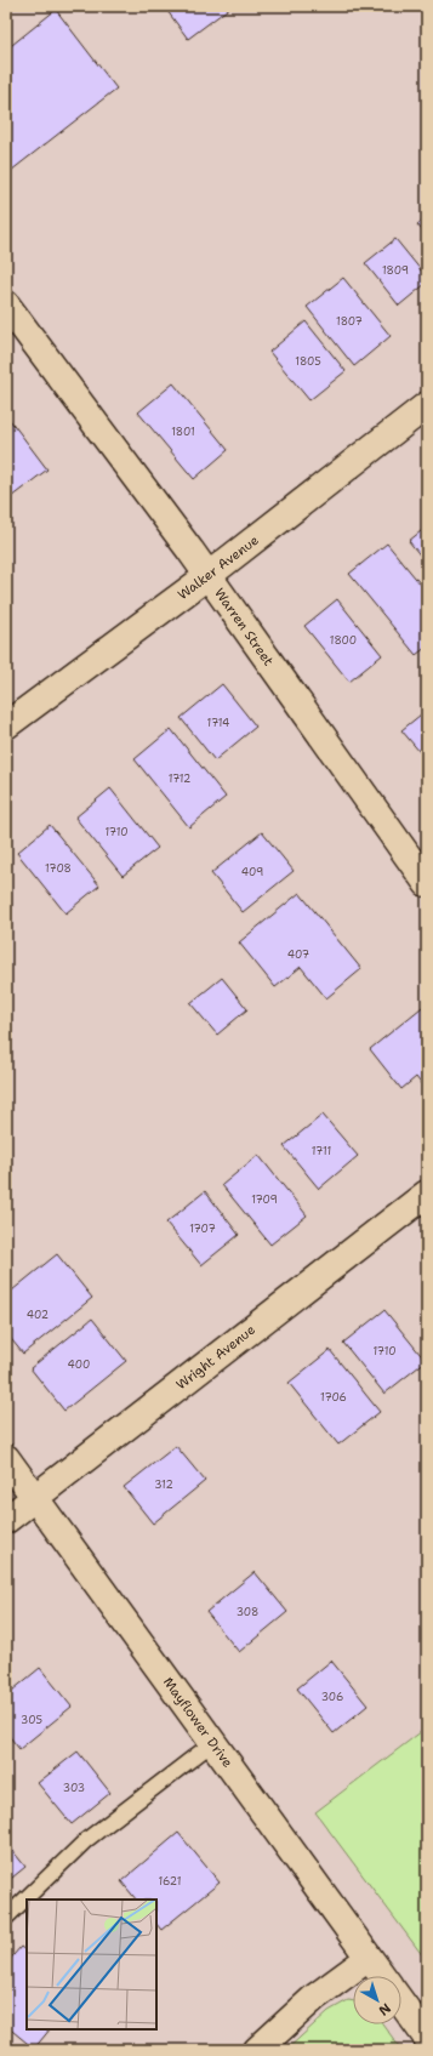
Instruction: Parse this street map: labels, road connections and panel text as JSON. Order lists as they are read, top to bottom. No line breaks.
{"streets":{"street":["Walker Avenue","Warren Street","Wright Avenue","Mayflower Drive"]},"crossings":[["Walker Avenue","Warren Street"],["Wright Avenue","Mayflower Drive"]],"house_numbers":["1809","1807","1805","1801","1800","1714","1712","1710","1708","409","407","1711","1709","1707","402","1710","400","1706","312","308","306","305","303","1621"],"north":"bottom right"}
